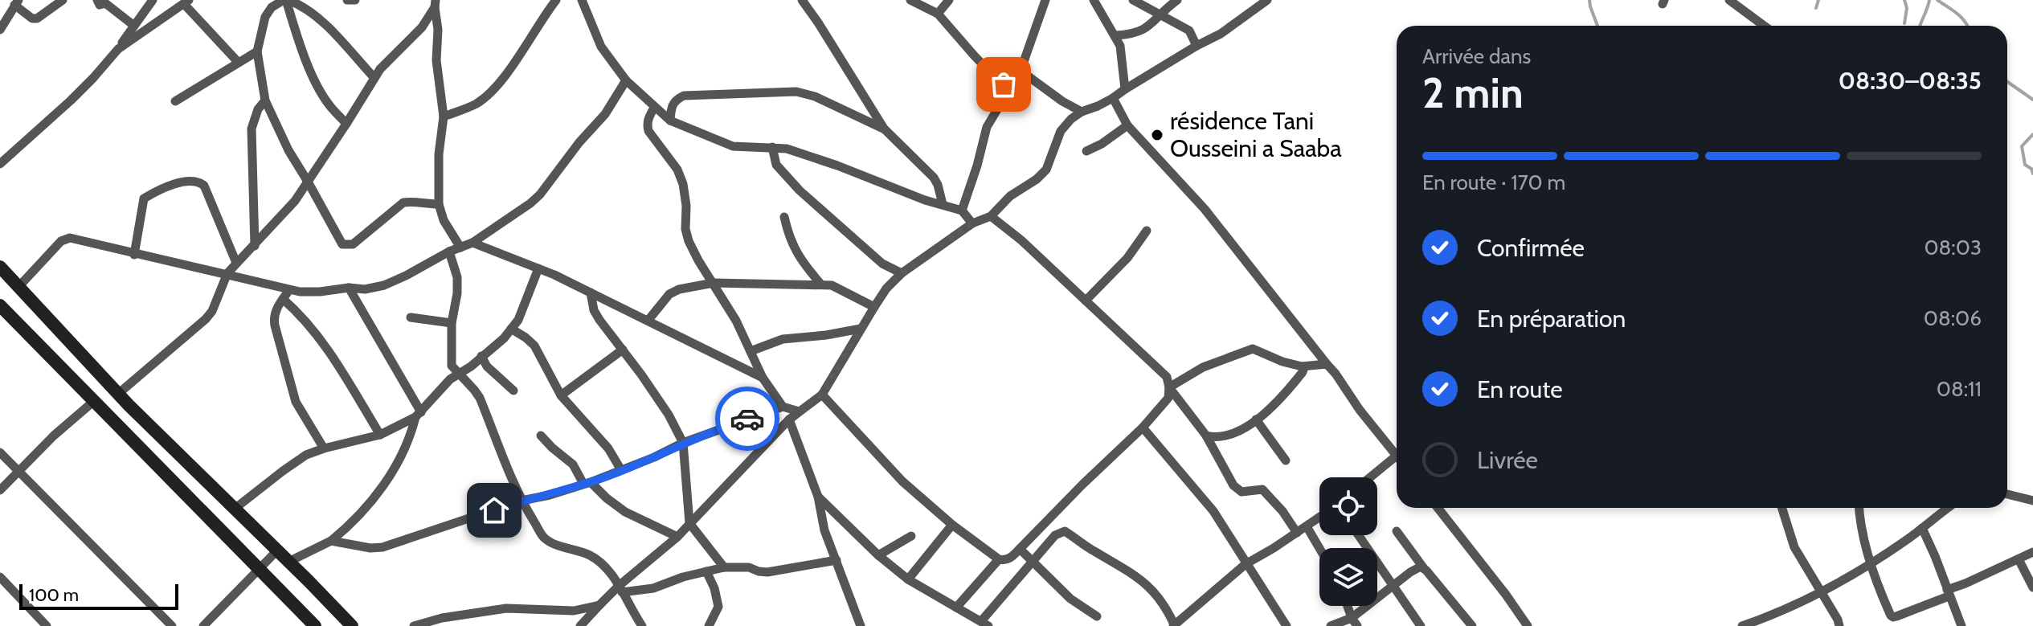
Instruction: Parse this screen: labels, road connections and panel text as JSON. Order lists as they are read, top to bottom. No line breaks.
{"places":["résidence Tani Ousseini a Saaba"],"scale_bar":"100 m","page":{"heading":["2 min","Arrivée dans","08:30–08:35"],"bar":"En route · 170 m","list":[["Confirmée","08:03"],["En préparation","08:06"],["En route","08:11"],"Livrée"],"scale":"100 m"}}
